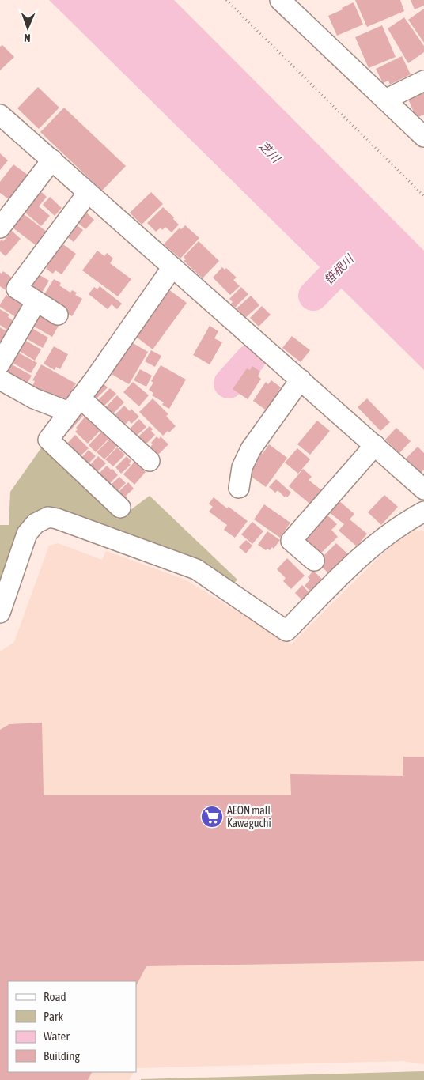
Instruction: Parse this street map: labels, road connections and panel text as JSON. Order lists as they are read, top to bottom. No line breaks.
{"water":["芝川","笹根川"],"places":{"supermarket":["AEON mall Kawaguchi"]},"legend":["Road","Park","Water","Building"],"north":"bottom"}
